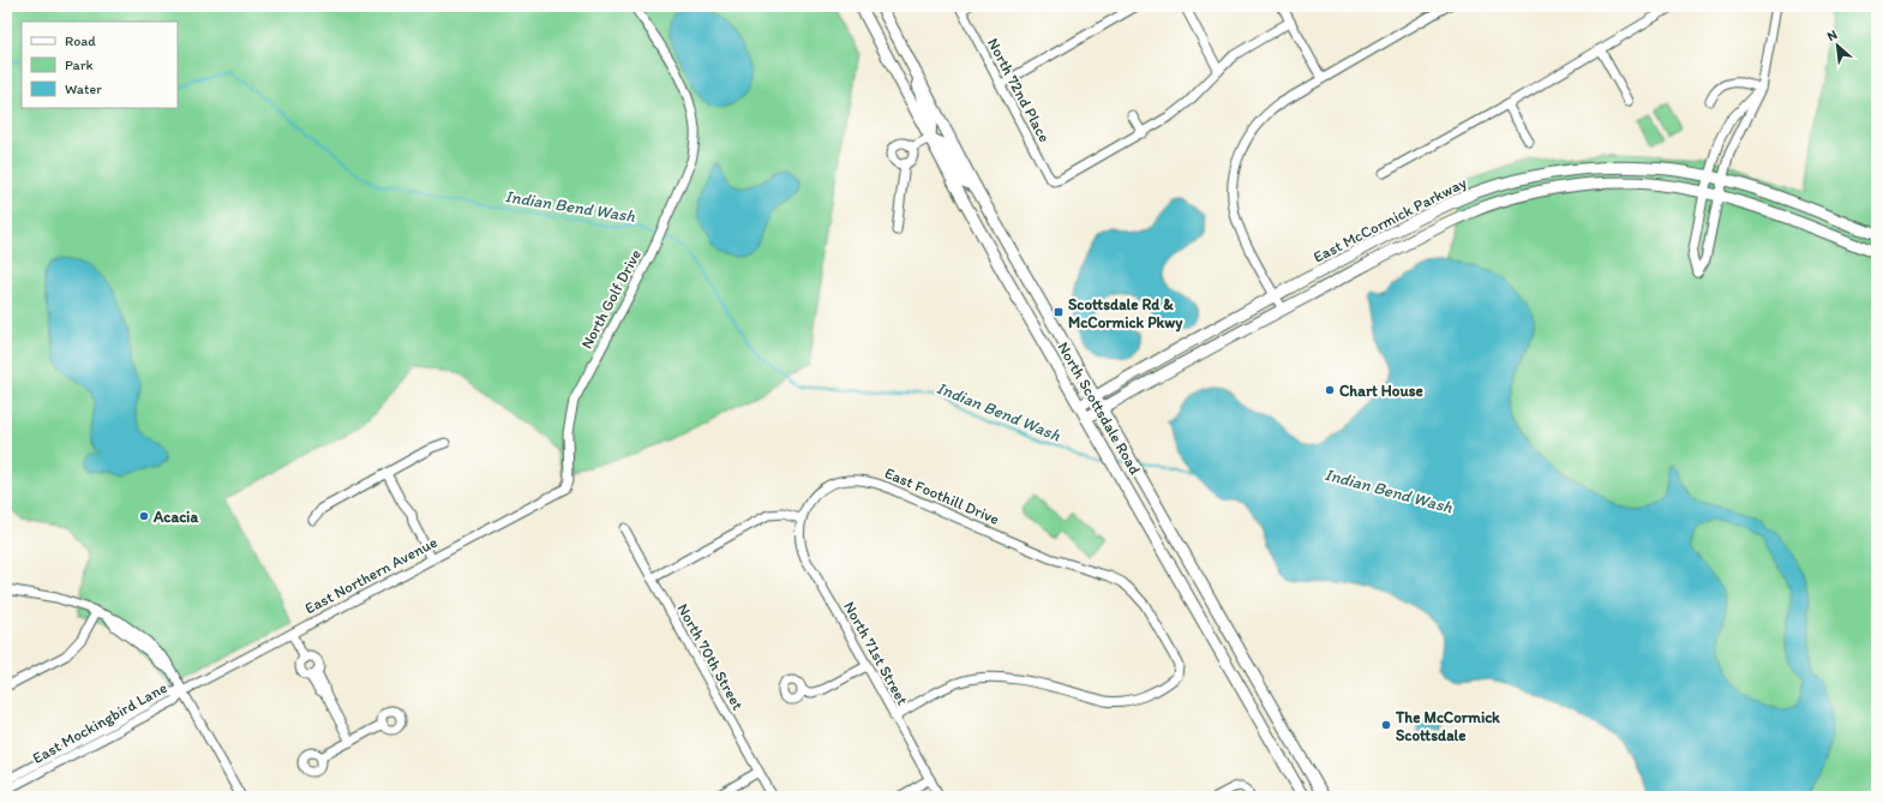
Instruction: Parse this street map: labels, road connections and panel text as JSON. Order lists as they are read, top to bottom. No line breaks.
{"streets":{"main road":["East McCormick Parkway","North Scottsdale Road"],"street":["North 72nd Place","North Golf Drive","East Foothill Drive","East Northern Avenue","North 71st Street","North 70th Street","East Mockingbird Lane"]},"crossings":[["East McCormick Parkway","North Scottsdale Road"],["North Golf Drive","East Northern Avenue"],["East Foothill Drive","North 71st Street"],["East Northern Avenue","East Mockingbird Lane"]],"water":["Indian Bend Wash"],"places":{"transit":["Scottsdale Rd & McCormick Pkwy"],"other":["Chart House","Acacia","The McCormick Scottsdale"]},"legend":["Road","Park","Water"],"north":"top left"}
